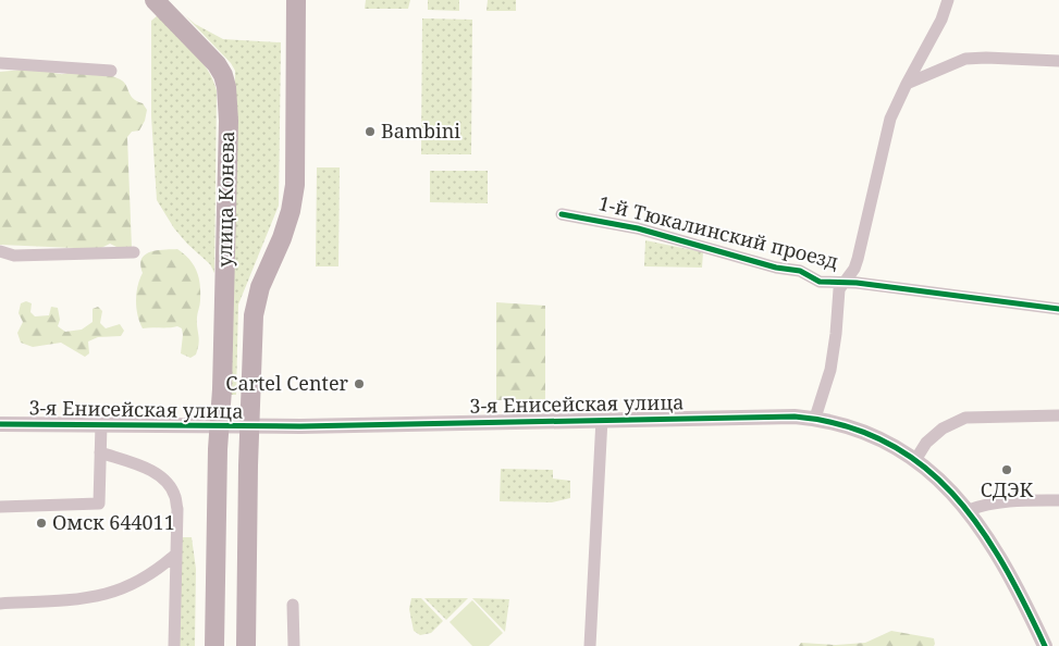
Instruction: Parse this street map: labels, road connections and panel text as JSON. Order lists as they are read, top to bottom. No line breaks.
{"streets":{"main road":["улица Конева"],"street":["1-й Тюкалинский проезд","3-я Енисейская улица"]},"crossings":[["улица Конева","3-я Енисейская улица"]],"places":["Bambini","Cartel Center","СДЭК","Омск 644011"]}
